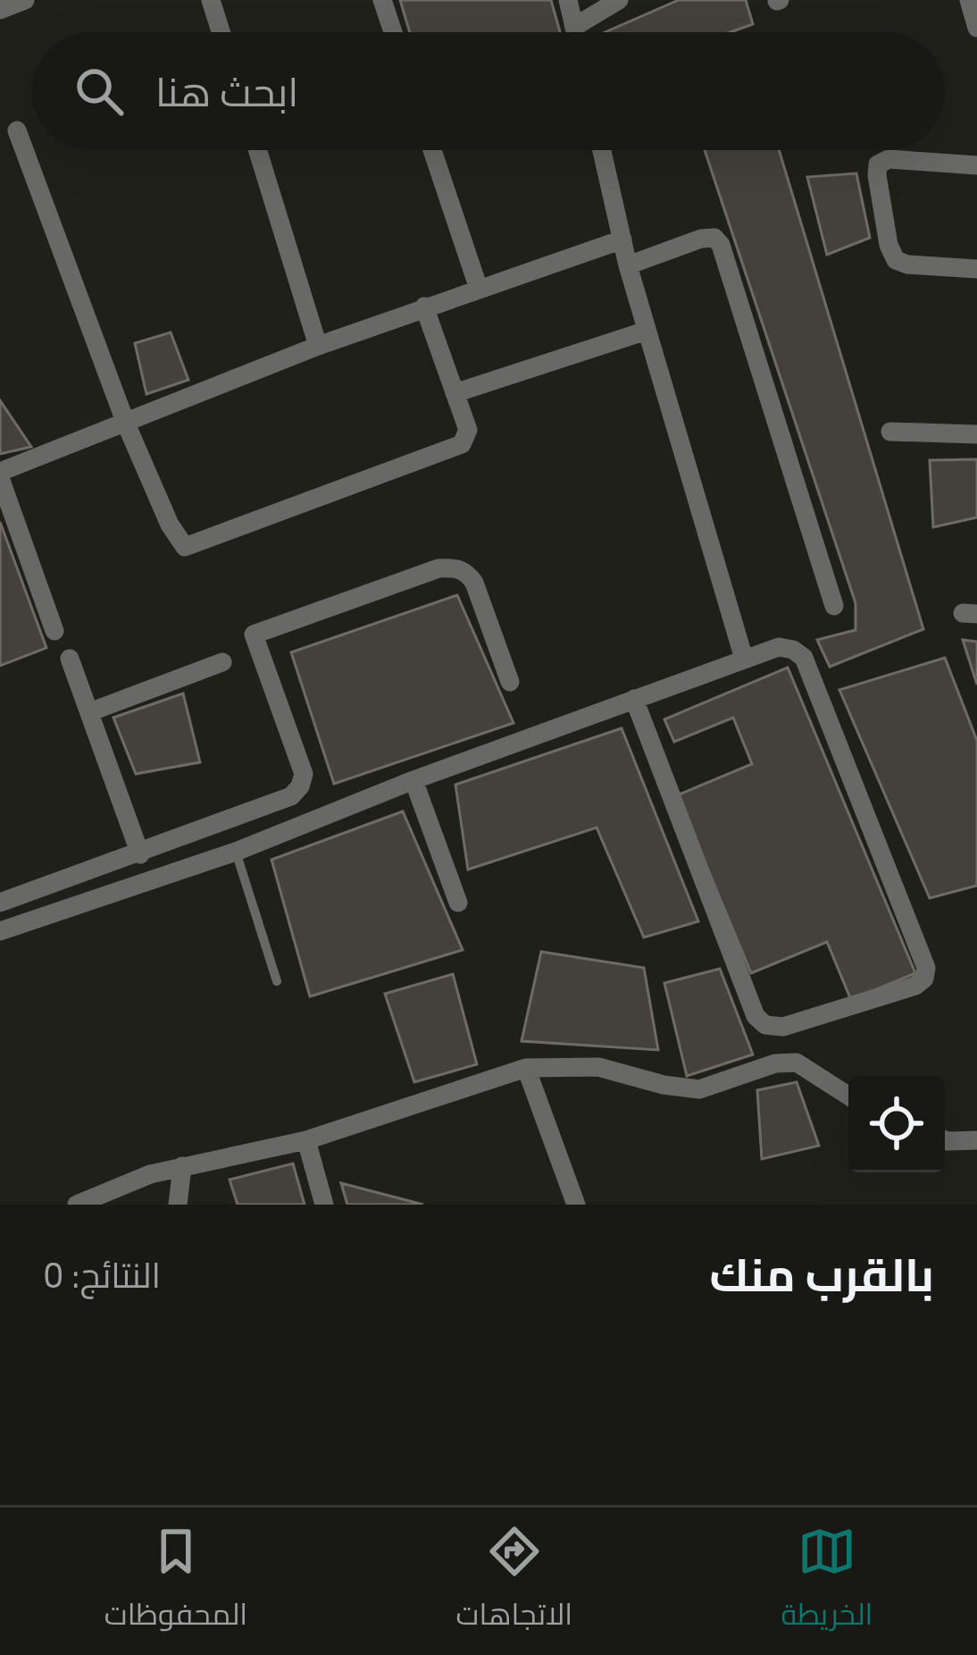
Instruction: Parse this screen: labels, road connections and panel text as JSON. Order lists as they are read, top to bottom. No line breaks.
{"page":{"search":"ابحث هنا","heading":["بالقرب منك","النتائج: 0"],"nav":["الخريطة","الاتجاهات","المحفوظات"]}}
